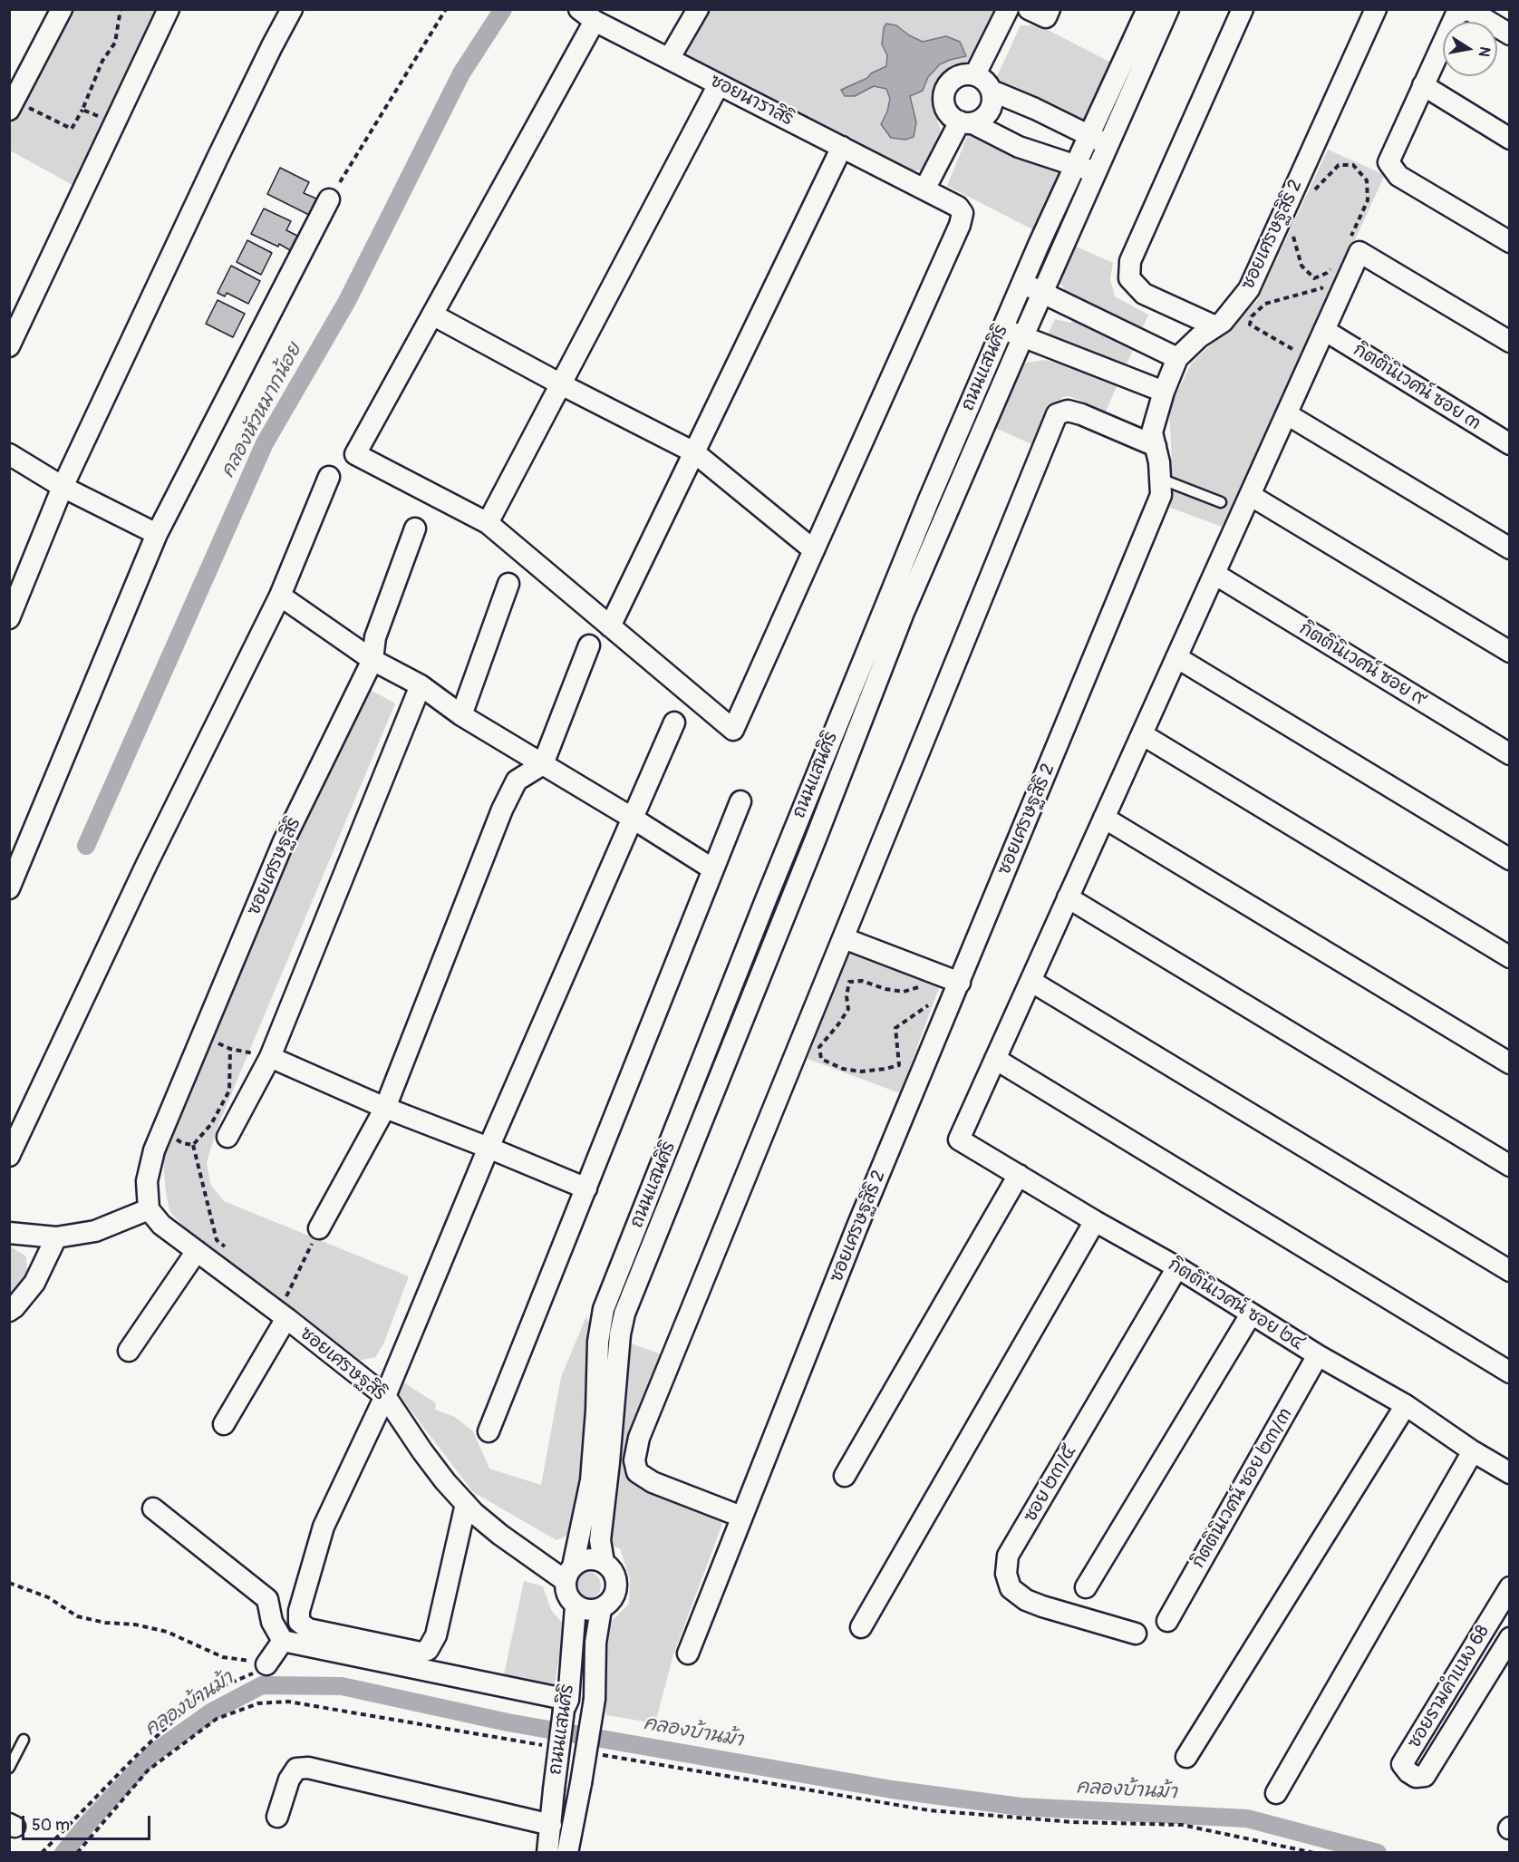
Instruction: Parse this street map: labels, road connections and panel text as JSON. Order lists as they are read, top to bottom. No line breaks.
{"streets":{"street":["ซอยนาราสิริ","ซอยเศรษฐสิริ 2","ถนนแสนศิริ","กิตตินิเวศน์ ซอย ๓","กิตตินิเวศน์ ซอย ๙","ซอยเศรษฐสิริ","กิตตินิเวศน์ ซอย ๒๔","ซอย ๒๓/๕","กิตตินิเวศน์ ซอย ๒๓/๓","ซอยรามคำแหง 68"]},"crossings":[["ถนนแสนศิริ","ซอยเศรษฐสิริ"],["กิตตินิเวศน์ ซอย ๒๔","ซอย ๒๓/๕"],["กิตตินิเวศน์ ซอย ๒๔","กิตตินิเวศน์ ซอย ๒๓/๓"]],"water":["คลองหัวหมากน้อย","คลองบ้านม้า"],"scale_bar":"50 m","north":"right"}
